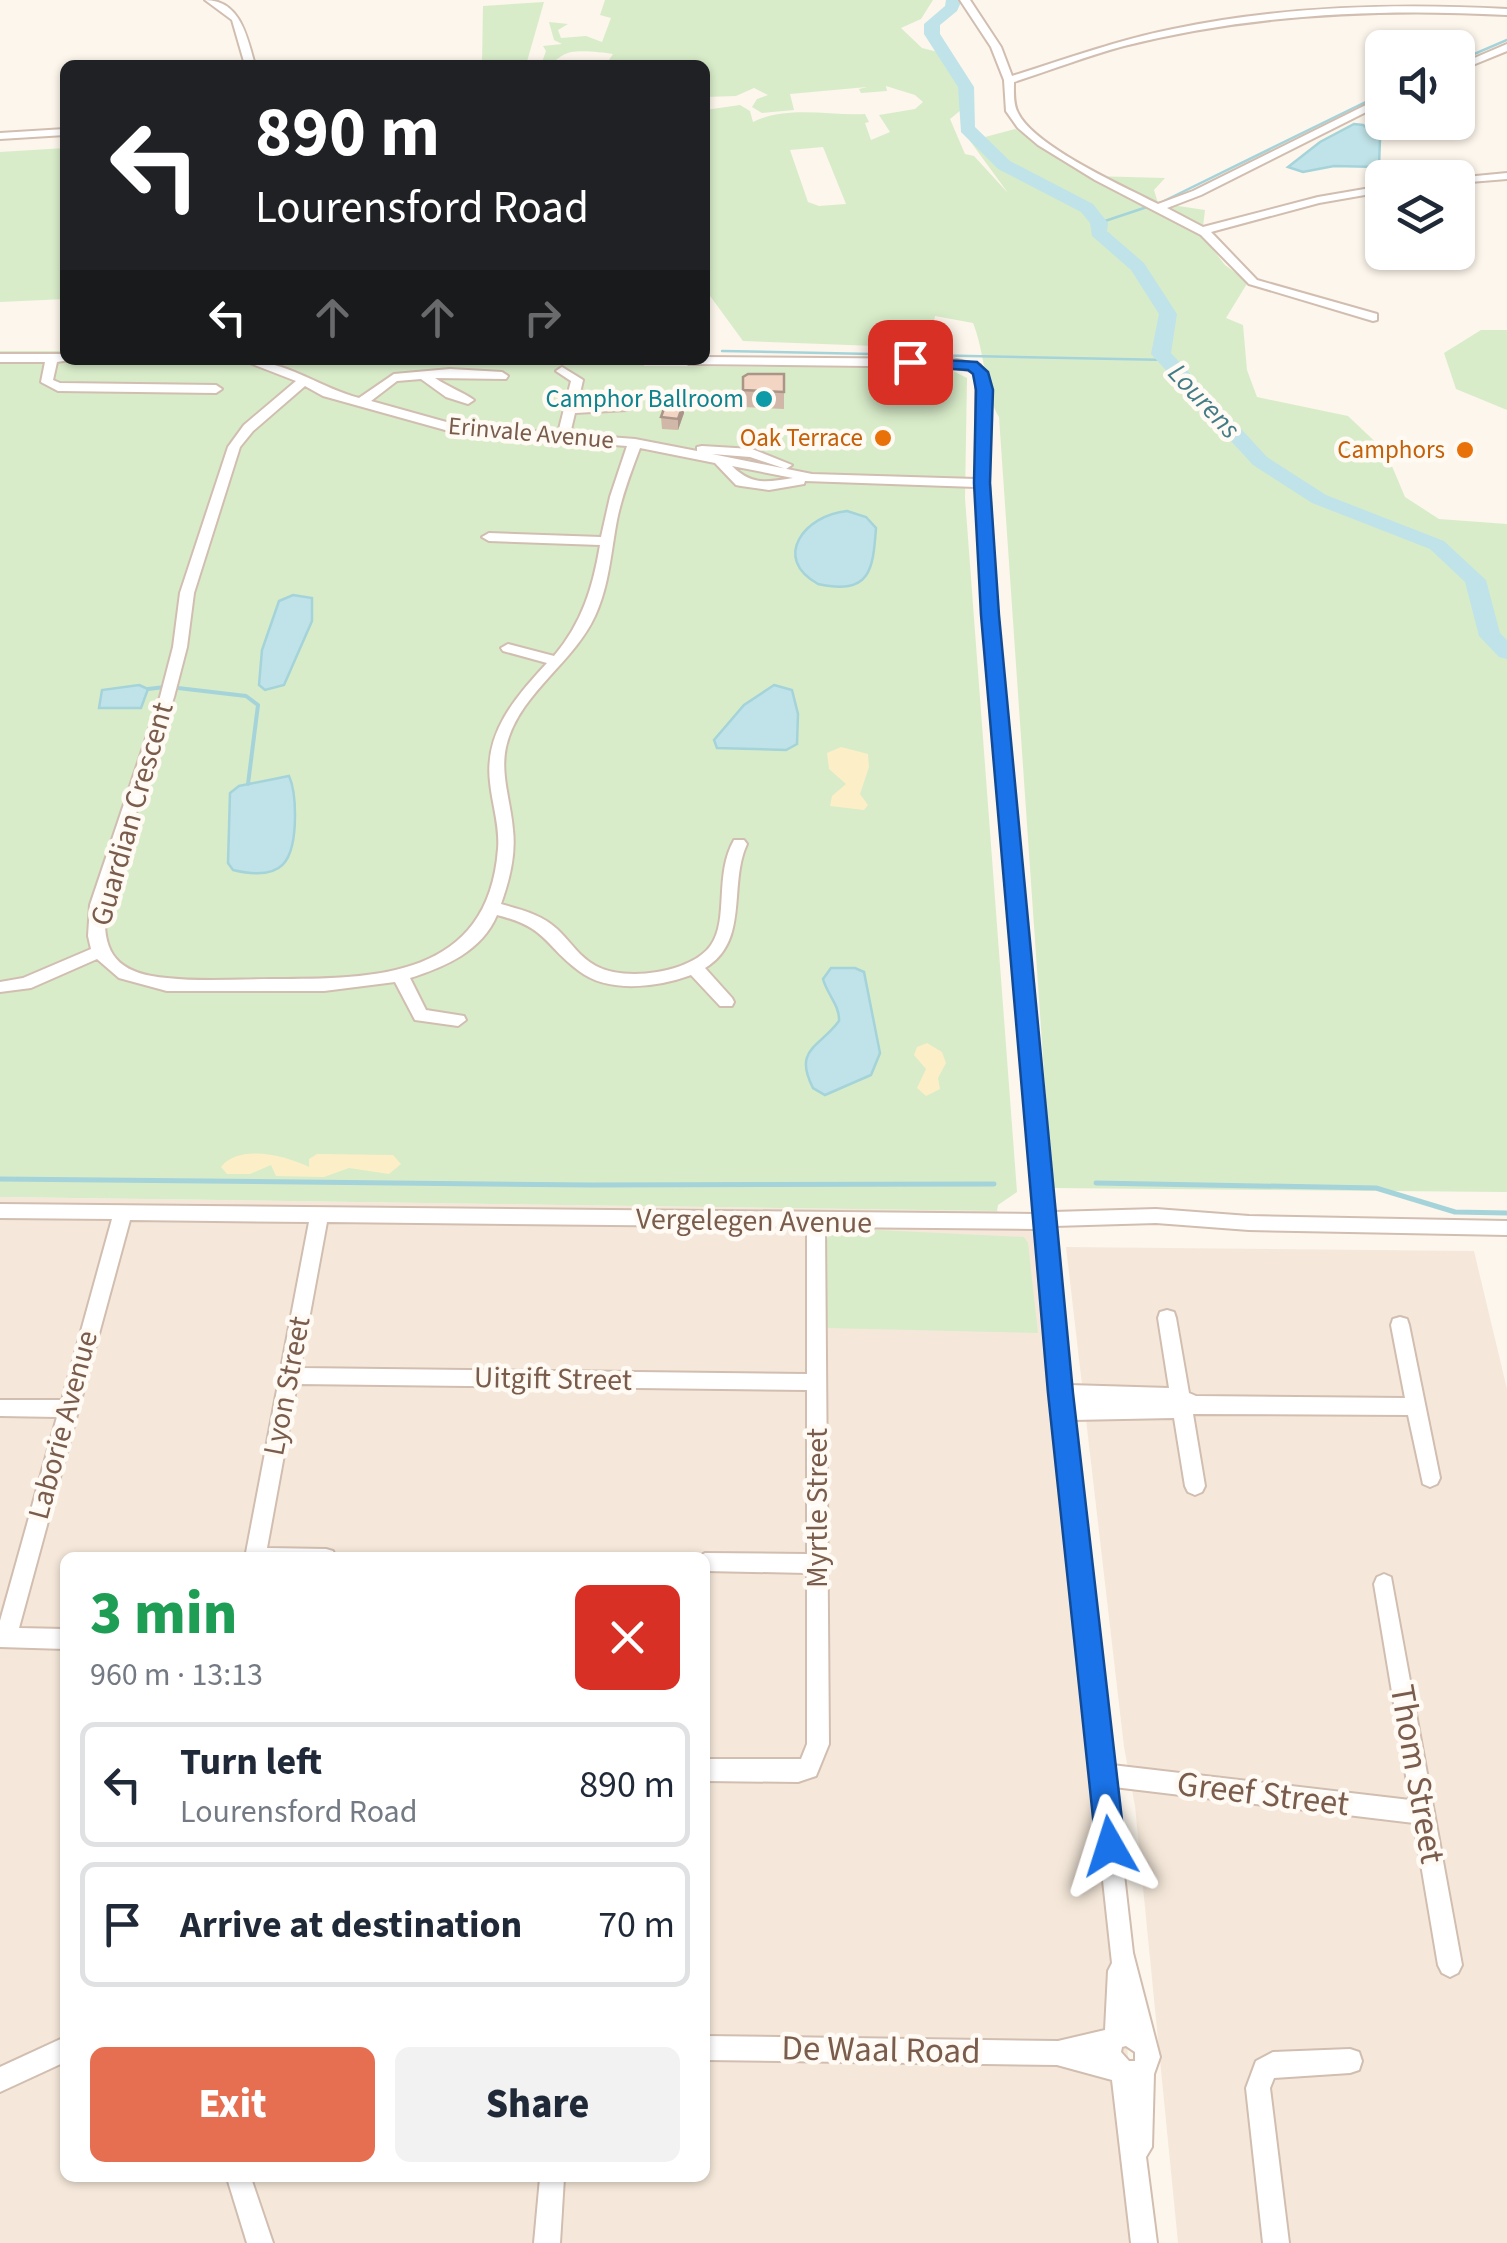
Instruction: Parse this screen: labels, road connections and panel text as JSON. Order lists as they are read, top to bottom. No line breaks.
{"streets":{"street":["Erinvale Avenue","Guardian Crescent","Vergelegen Avenue","Uitgift Street","Lyon Street","Laborie Avenue","Myrtle Street","Thom Street","Greef Street","De Waal Road"]},"crossings":[["Erinvale Avenue","Guardian Crescent"],["Vergelegen Avenue","Lyon Street"],["Vergelegen Avenue","Laborie Avenue"],["Vergelegen Avenue","Myrtle Street"],["Uitgift Street","Lyon Street"],["Uitgift Street","Myrtle Street"],["Thom Street","Greef Street"]],"water":["Lourens"],"places":["Camphor Ballroom","Oak Terrace","Camphors"],"page":{"turn":["890 m","Lourensford Road"],"heading":["3 min","960 m · 13:13"],"list":[{"name":"Turn left","note":"Lourensford Road","value":"890 m"},{"name":"Arrive at destination","value":"70 m"}],"buttons":["Exit","Share"]}}
